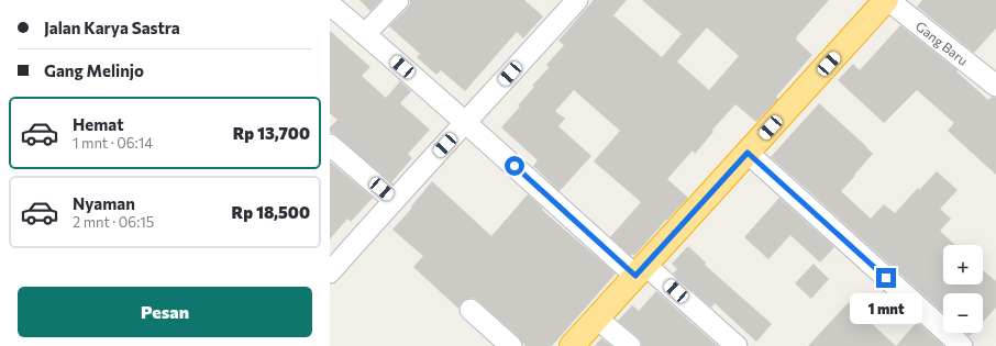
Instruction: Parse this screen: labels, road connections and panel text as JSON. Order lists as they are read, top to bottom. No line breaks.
{"streets":{"street":["Gang Baru"]},"page":{"banner":["Jalan Karya Sastra","Gang Melinjo"],"list":[{"name":"Hemat","note":"1 mnt · 06:14","value":"Rp 13,700"},{"name":"Nyaman","note":"2 mnt · 06:15","value":"Rp 18,500"}],"map_buttons":["+","−"],"buttons":"Pesan","bubble":"1 mnt"}}
